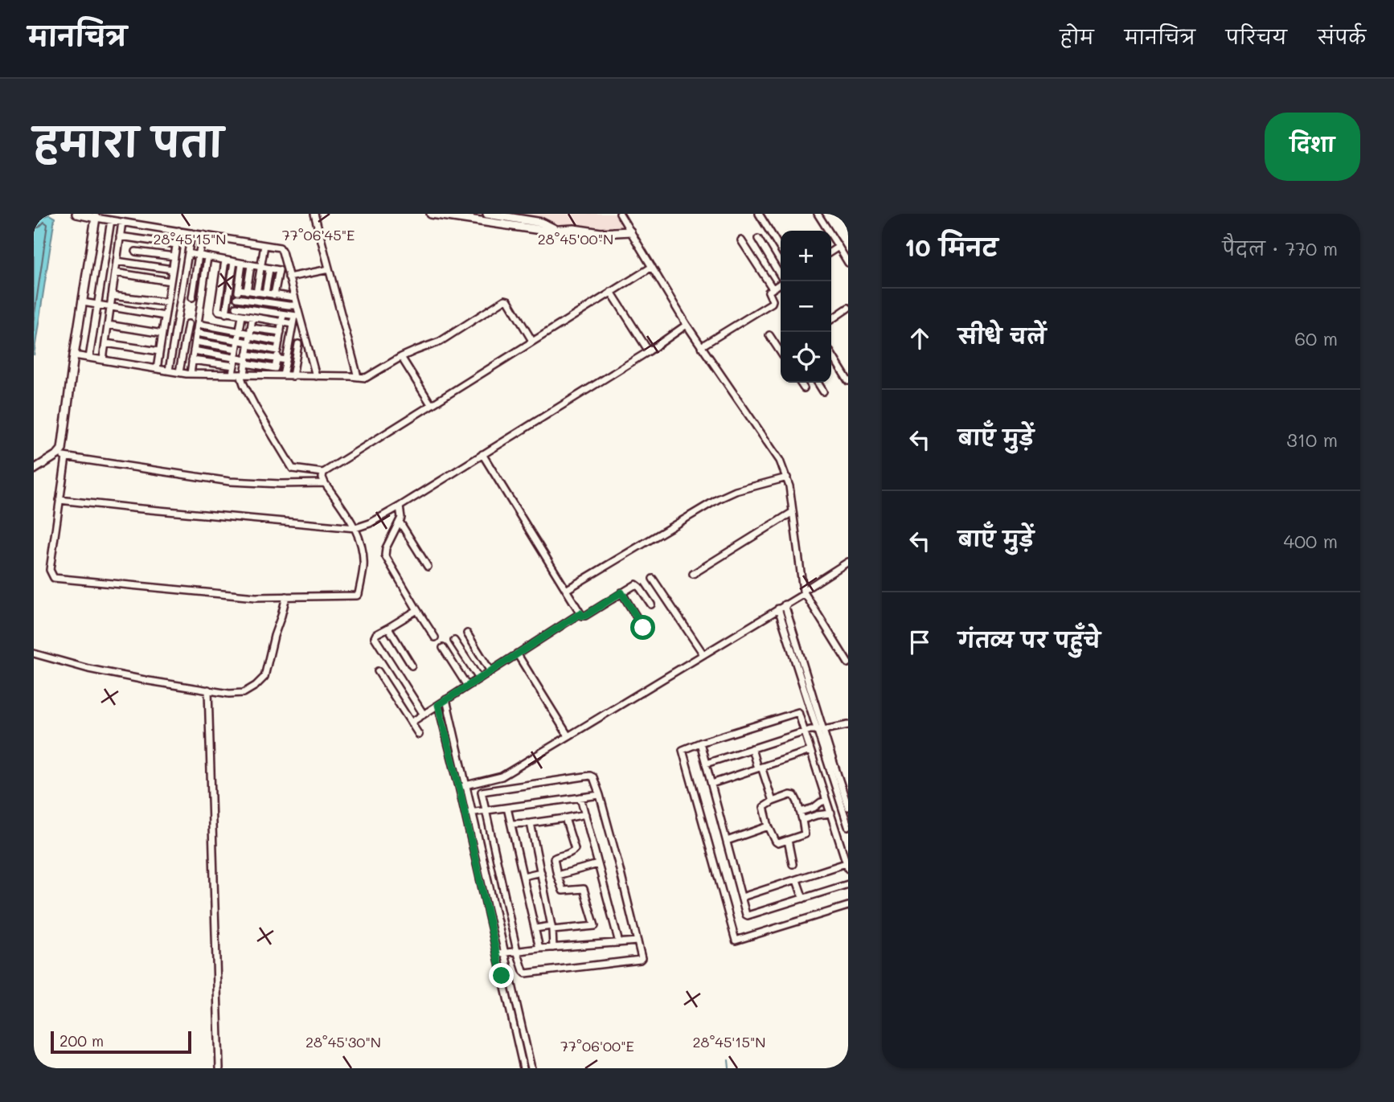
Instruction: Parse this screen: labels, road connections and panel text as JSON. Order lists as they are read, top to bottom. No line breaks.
{"scale_bar":"200 m","page":{"header":"मानचित्र","nav":["होम","मानचित्र","परिचय","संपर्क"],"title":"हमारा पता","buttons":"दिशा","heading":["10 मिनट","पैदल · 770 m"],"map_buttons":["+","−"],"list":[["सीधे चलें","60 m"],["बाएँ मुड़ें","310 m"],["बाएँ मुड़ें","400 m"],"गंतव्य पर पहुँचे"],"scale":"200 m"},"coordinates":["77°06'45\"E","28°45'15\"N","28°45'00\"N","28°45'30\"N","77°06'00\"E"]}
